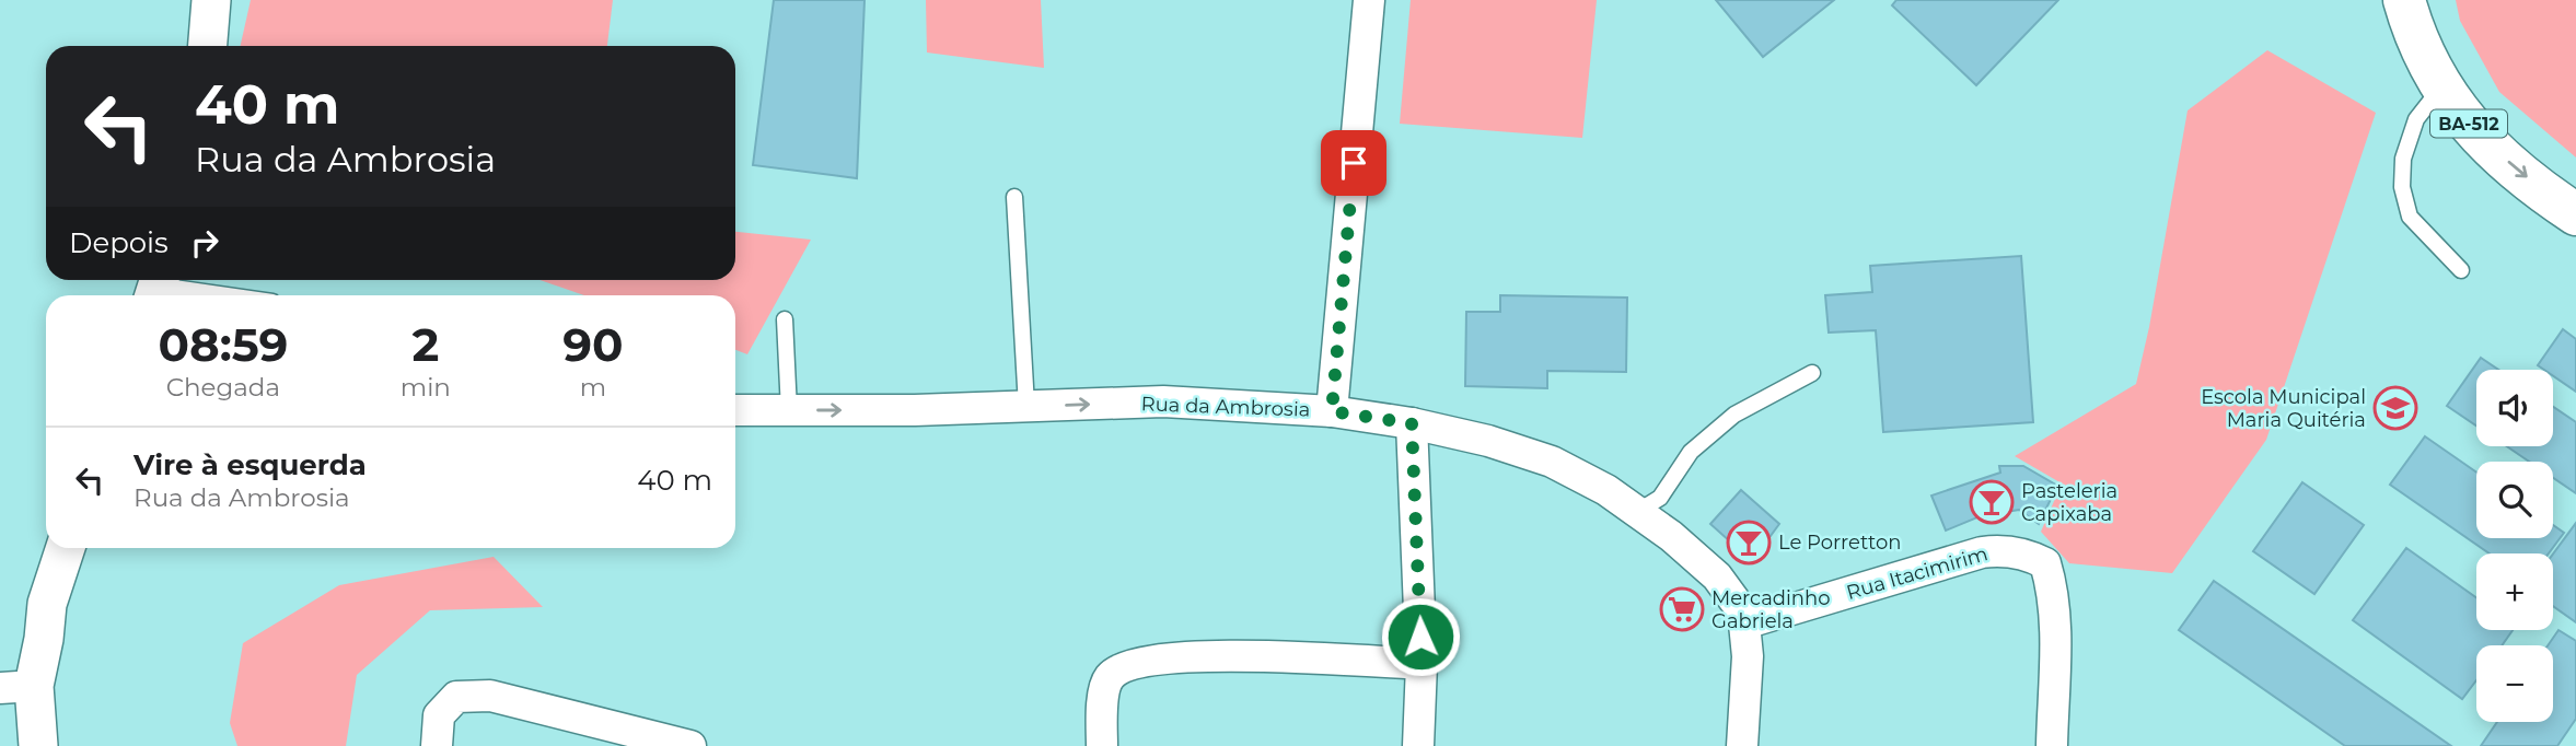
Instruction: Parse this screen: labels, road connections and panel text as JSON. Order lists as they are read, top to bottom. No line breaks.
{"streets":{"main road":["BA-512"],"street":["Rua da Ambrosia","Rua Itacimirim"]},"crossings":[["Rua da Ambrosia","Rua Itacimirim"]],"one_way":["Rua da Ambrosia"],"places":{"school or university":["Escola Municipal Maria Quitéria"],"bar":["Pasteleria Capixaba","Le Porretton"],"supermarket":["Mercadinho Gabriela"]},"page":{"turn":["40 m","Rua da Ambrosia"],"then":"Depois","eta":["08:59","Chegada","2","min","90","m"],"map_buttons":["+","−"],"list":[{"name":"Vire à esquerda","note":"Rua da Ambrosia","value":"40 m"}]}}
